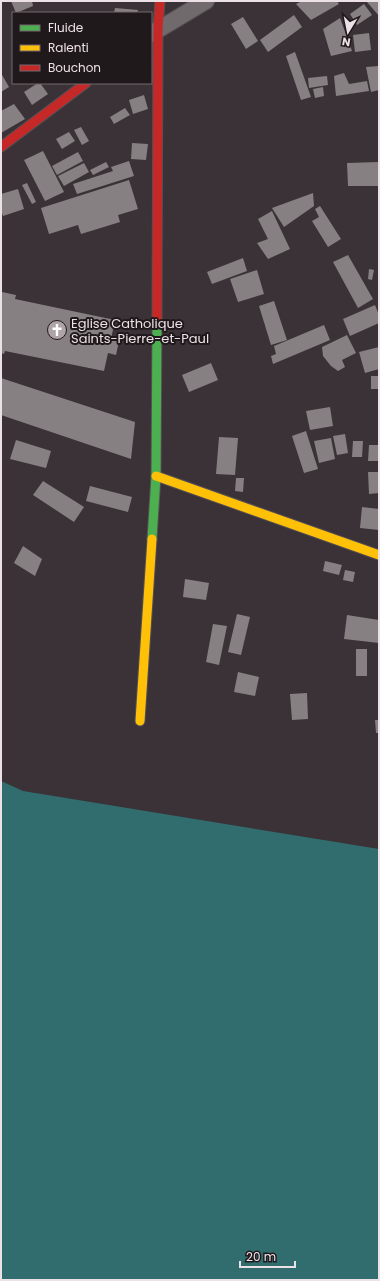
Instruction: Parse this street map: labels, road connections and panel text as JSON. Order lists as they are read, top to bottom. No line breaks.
{"places":{"church":["Eglise Catholique Saints-Pierre-et-Paul"]},"legend":["Fluide","Ralenti","Bouchon"],"scale_bar":"20 m","north":"bottom"}
